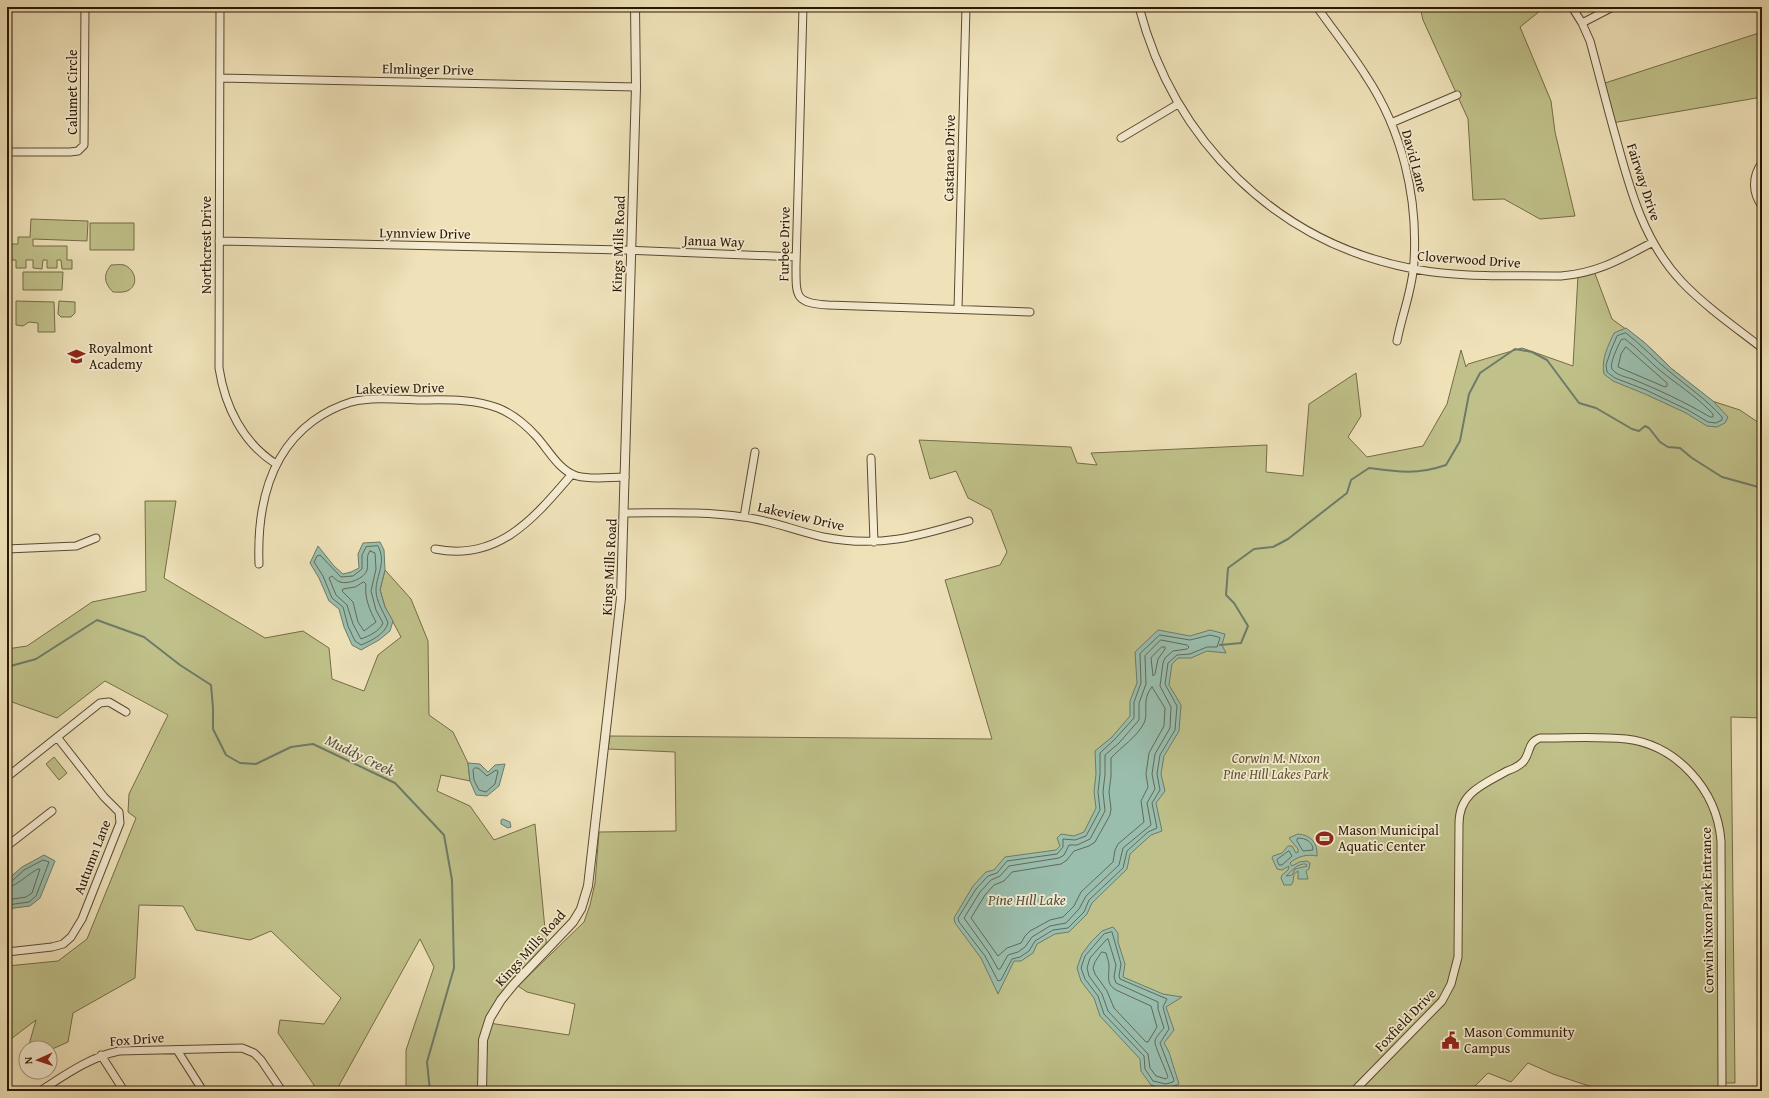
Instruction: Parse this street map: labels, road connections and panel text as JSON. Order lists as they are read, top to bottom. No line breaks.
{"streets":{"street":["Elmlinger Drive","Calumet Circle","Castanea Drive","David Lane","Fairway Drive","Lynnview Drive","Janua Way","Kings Mills Road","Furbee Drive","Northcrest Drive","Cloverwood Drive","Lakeview Drive","Autumn Lane","Corwin Nixon Park Entrance","Foxfield Drive","Fox Drive"]},"crossings":[["Elmlinger Drive","Kings Mills Road"],["Elmlinger Drive","Northcrest Drive"],["Castanea Drive","Furbee Drive"],["David Lane","Cloverwood Drive"],["Fairway Drive","Cloverwood Drive"],["Lynnview Drive","Janua Way"],["Lynnview Drive","Kings Mills Road"],["Lynnview Drive","Northcrest Drive"],["Janua Way","Kings Mills Road"],["Janua Way","Furbee Drive"],["Kings Mills Road","Lakeview Drive"],["Northcrest Drive","Lakeview Drive"],["Corwin Nixon Park Entrance","Foxfield Drive"]],"water":["Muddy Creek","Pine Hill Lake"],"parks":["Corwin M. Nixon Pine Hill Lakes Park"],"places":{"school or university":["Royalmont Academy"],"sports":["Mason Municipal Aquatic Center"],"public building":["Mason Community Campus"]},"north":"left"}
